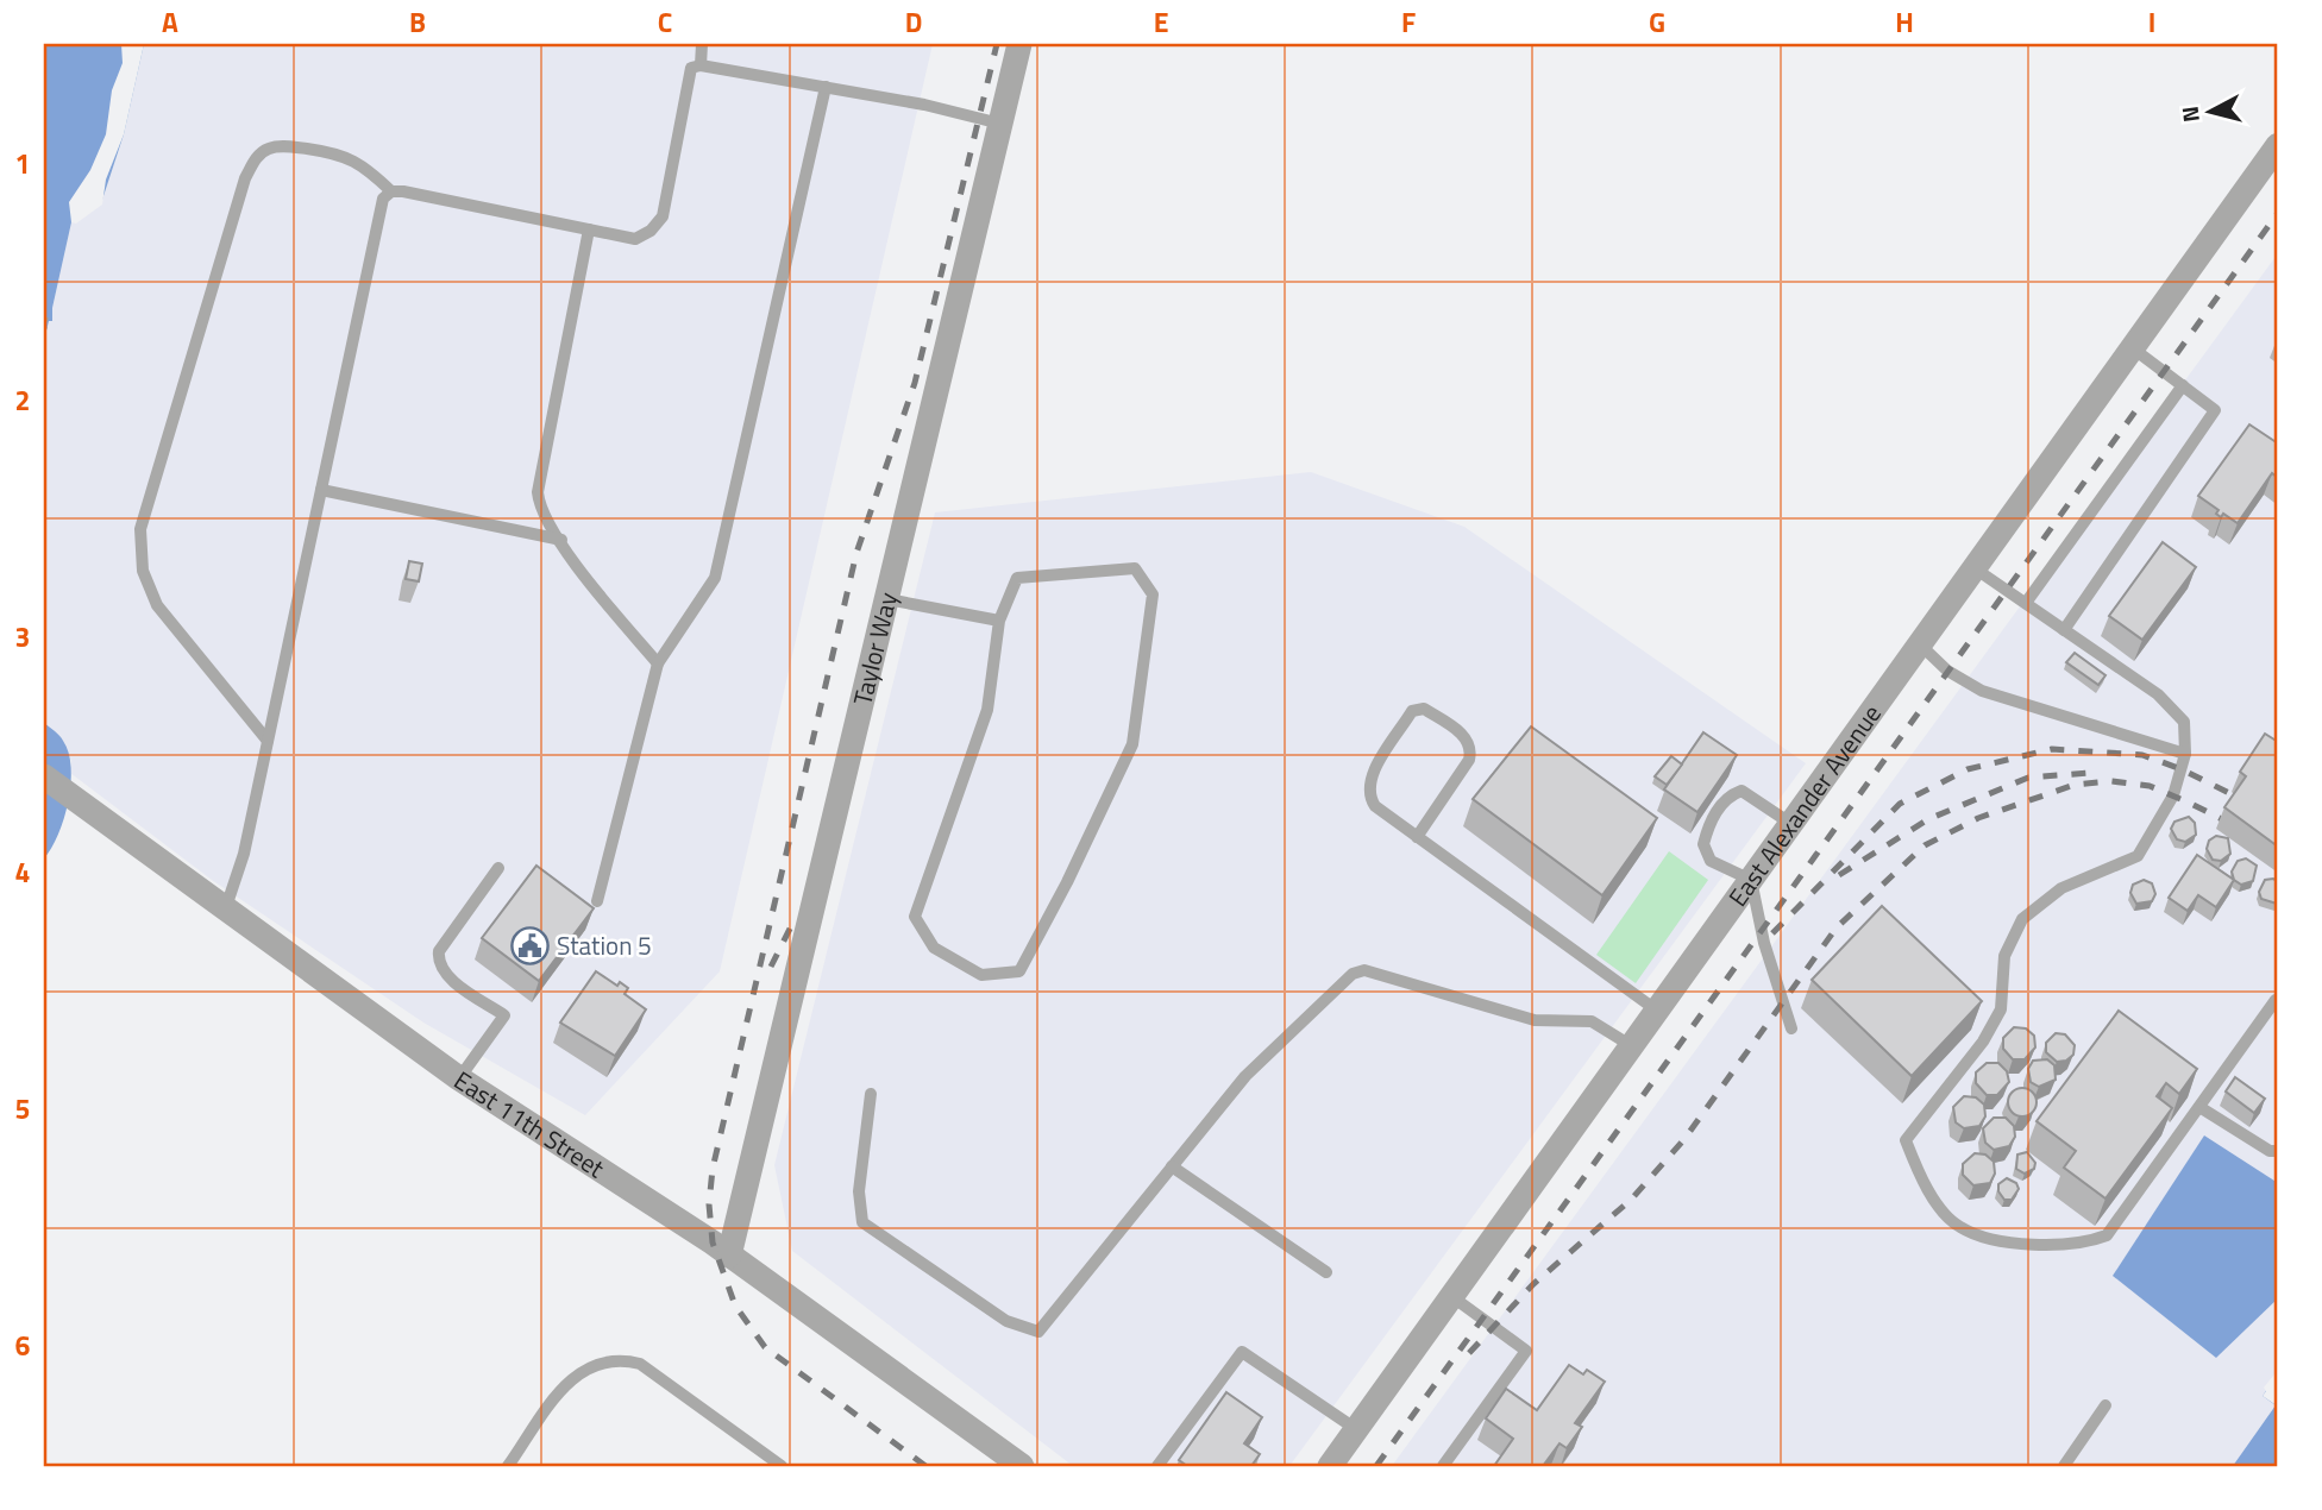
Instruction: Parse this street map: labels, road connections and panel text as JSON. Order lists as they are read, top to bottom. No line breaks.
{"streets":{"street":["Taylor Way","East Alexander Avenue","East 11th Street"]},"crossings":[["Taylor Way","East 11th Street"]],"places":{"public building":["Station 5"]},"north":"left","grid":{"columns":["A","B","C","D","E","F","G","H","I"],"rows":["1","2","3","4","5","6"]}}
